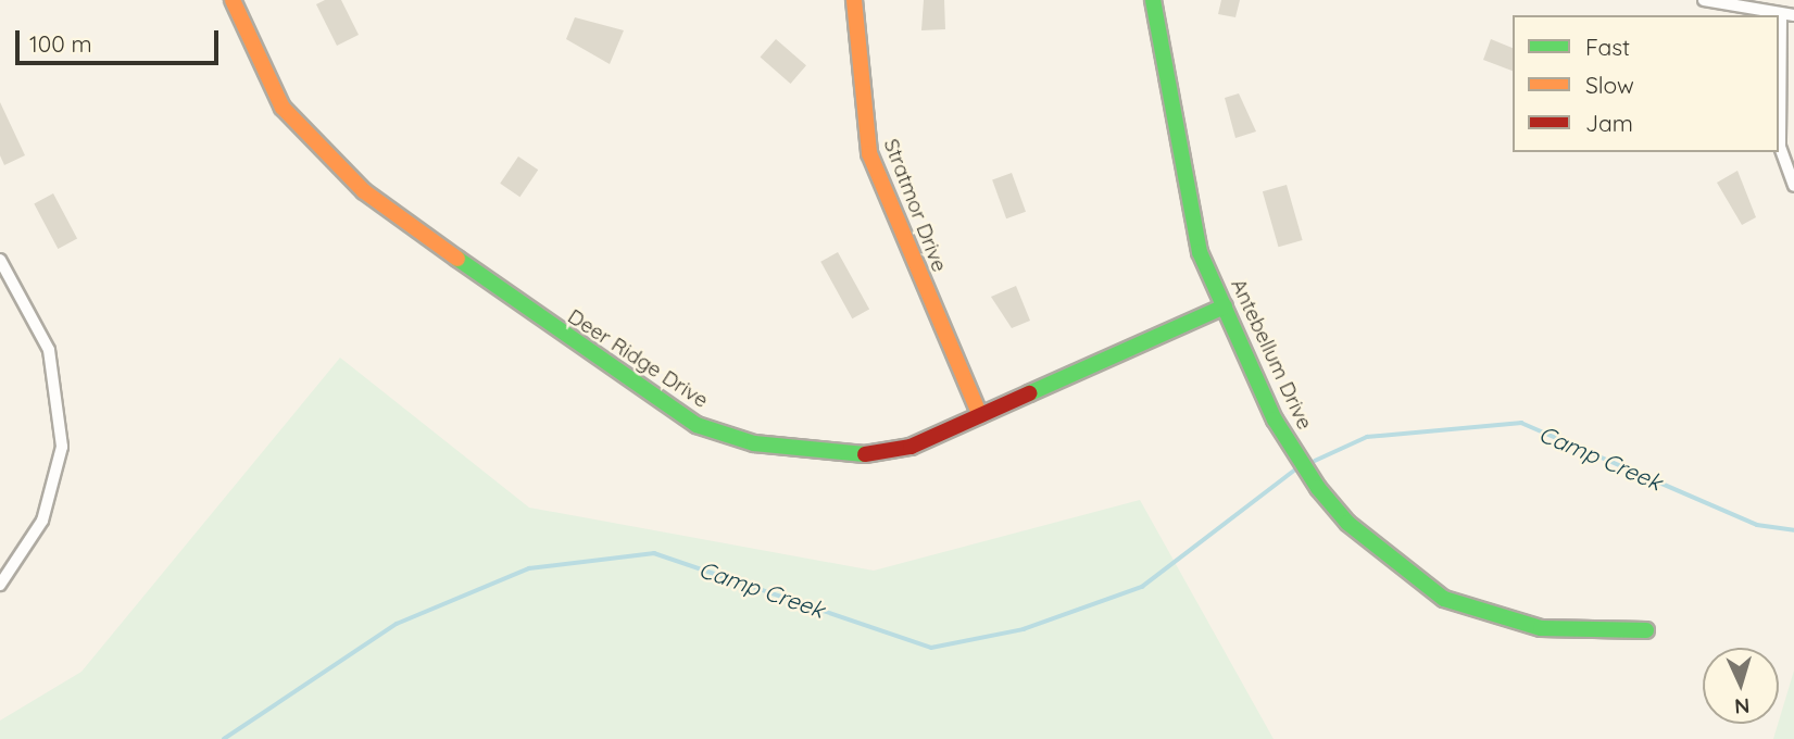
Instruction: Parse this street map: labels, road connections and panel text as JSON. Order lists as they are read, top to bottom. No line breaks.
{"streets":{"street":["Stratmor Drive","Antebellum Drive","Deer Ridge Drive"]},"crossings":[["Stratmor Drive","Deer Ridge Drive"],["Antebellum Drive","Deer Ridge Drive"]],"water":["Camp Creek"],"legend":["Fast","Slow","Jam"],"scale_bar":"100 m","north":"bottom"}
